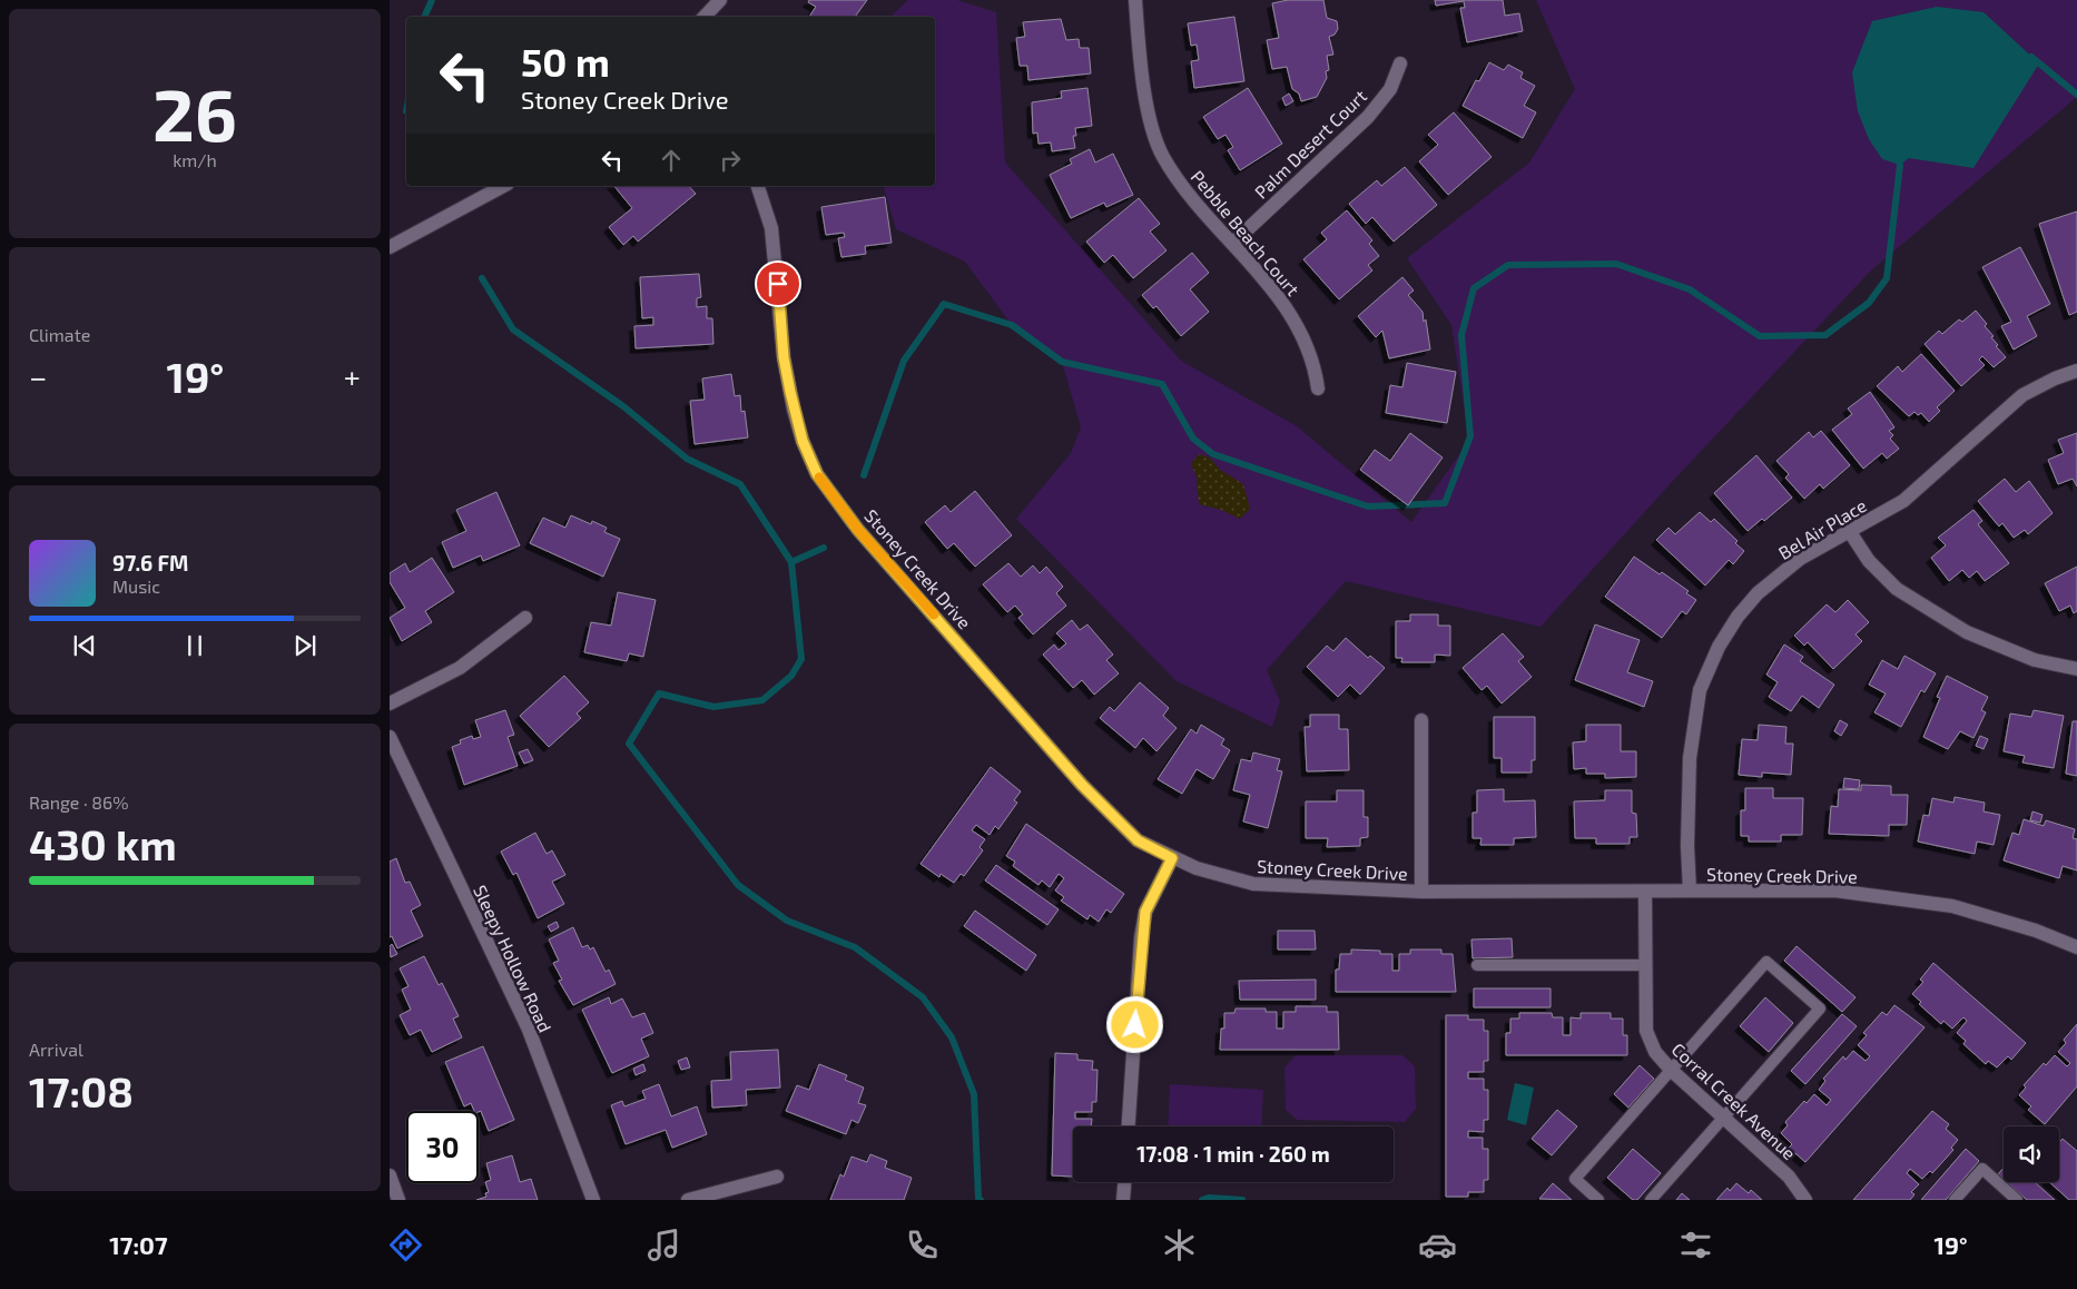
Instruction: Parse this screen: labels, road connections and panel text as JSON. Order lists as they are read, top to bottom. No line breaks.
{"streets":{"street":["Palm Desert Court","Pebble Beach Court","Bel Air Place","Stoney Creek Drive","Sleepy Hollow Road","Corral Creek Avenue"]},"crossings":[["Palm Desert Court","Pebble Beach Court"],["Bel Air Place","Stoney Creek Drive"],["Stoney Creek Drive","Corral Creek Avenue"]],"page":{"tile":[["26","km/h"],"Climate",["Range · 86%","430 km"],["Arrival","17:08"]],"turn":["50 m","Stoney Creek Drive"],"heat":["−","19°","+"],"song":["97.6 FM","Music"],"limit":"30","trip":"17:08 · 1 min · 260 m","tabs":["17:07","19°"]}}
